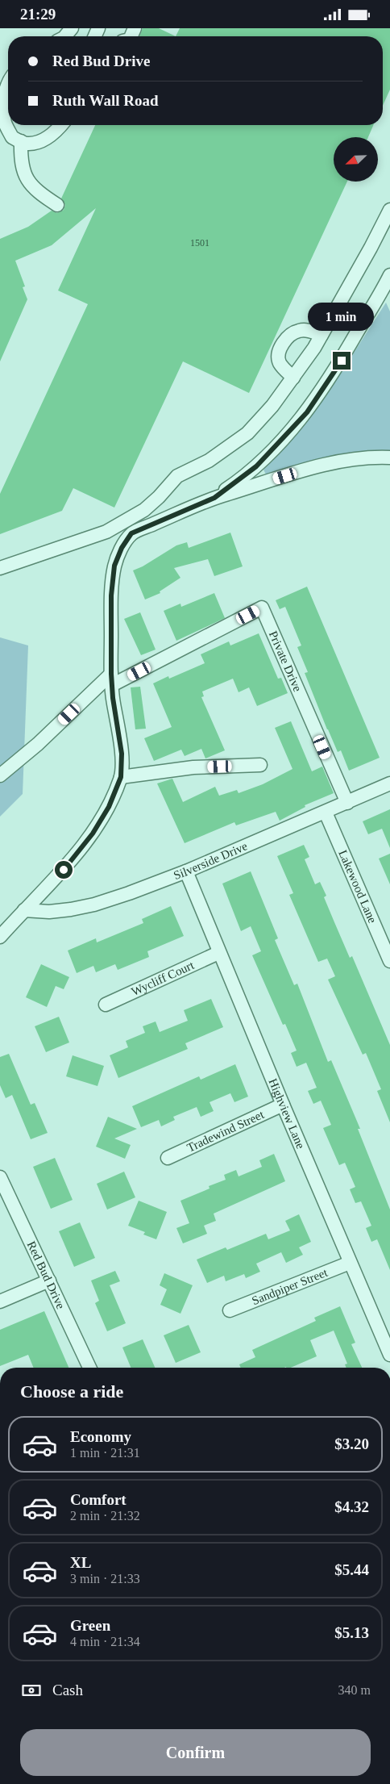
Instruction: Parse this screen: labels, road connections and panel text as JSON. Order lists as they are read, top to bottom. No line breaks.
{"streets":{"street":["Private Drive","Silverside Drive","Lakewood Lane","Wycliff Court","Highview Lane","Tradewind Street","Red Bud Drive","Sandpiper Street"]},"crossings":[["Private Drive","Silverside Drive"],["Silverside Drive","Lakewood Lane"],["Silverside Drive","Highview Lane"],["Wycliff Court","Highview Lane"],["Highview Lane","Tradewind Street"],["Highview Lane","Sandpiper Street"]],"house_numbers":["1501"],"north":"bottom left","page":{"status":"21:29","banner":["Red Bud Drive","Ruth Wall Road"],"bubble":"1 min","heading":"Choose a ride","list":[{"name":"Economy","note":"1 min · 21:31","value":"$3.20"},{"name":"Comfort","note":"2 min · 21:32","value":"$4.32"},{"name":"XL","note":"3 min · 21:33","value":"$5.44"},{"name":"Green","note":"4 min · 21:34","value":"$5.13"}],"pay":["Cash","340 m"],"buttons":"Confirm"}}
